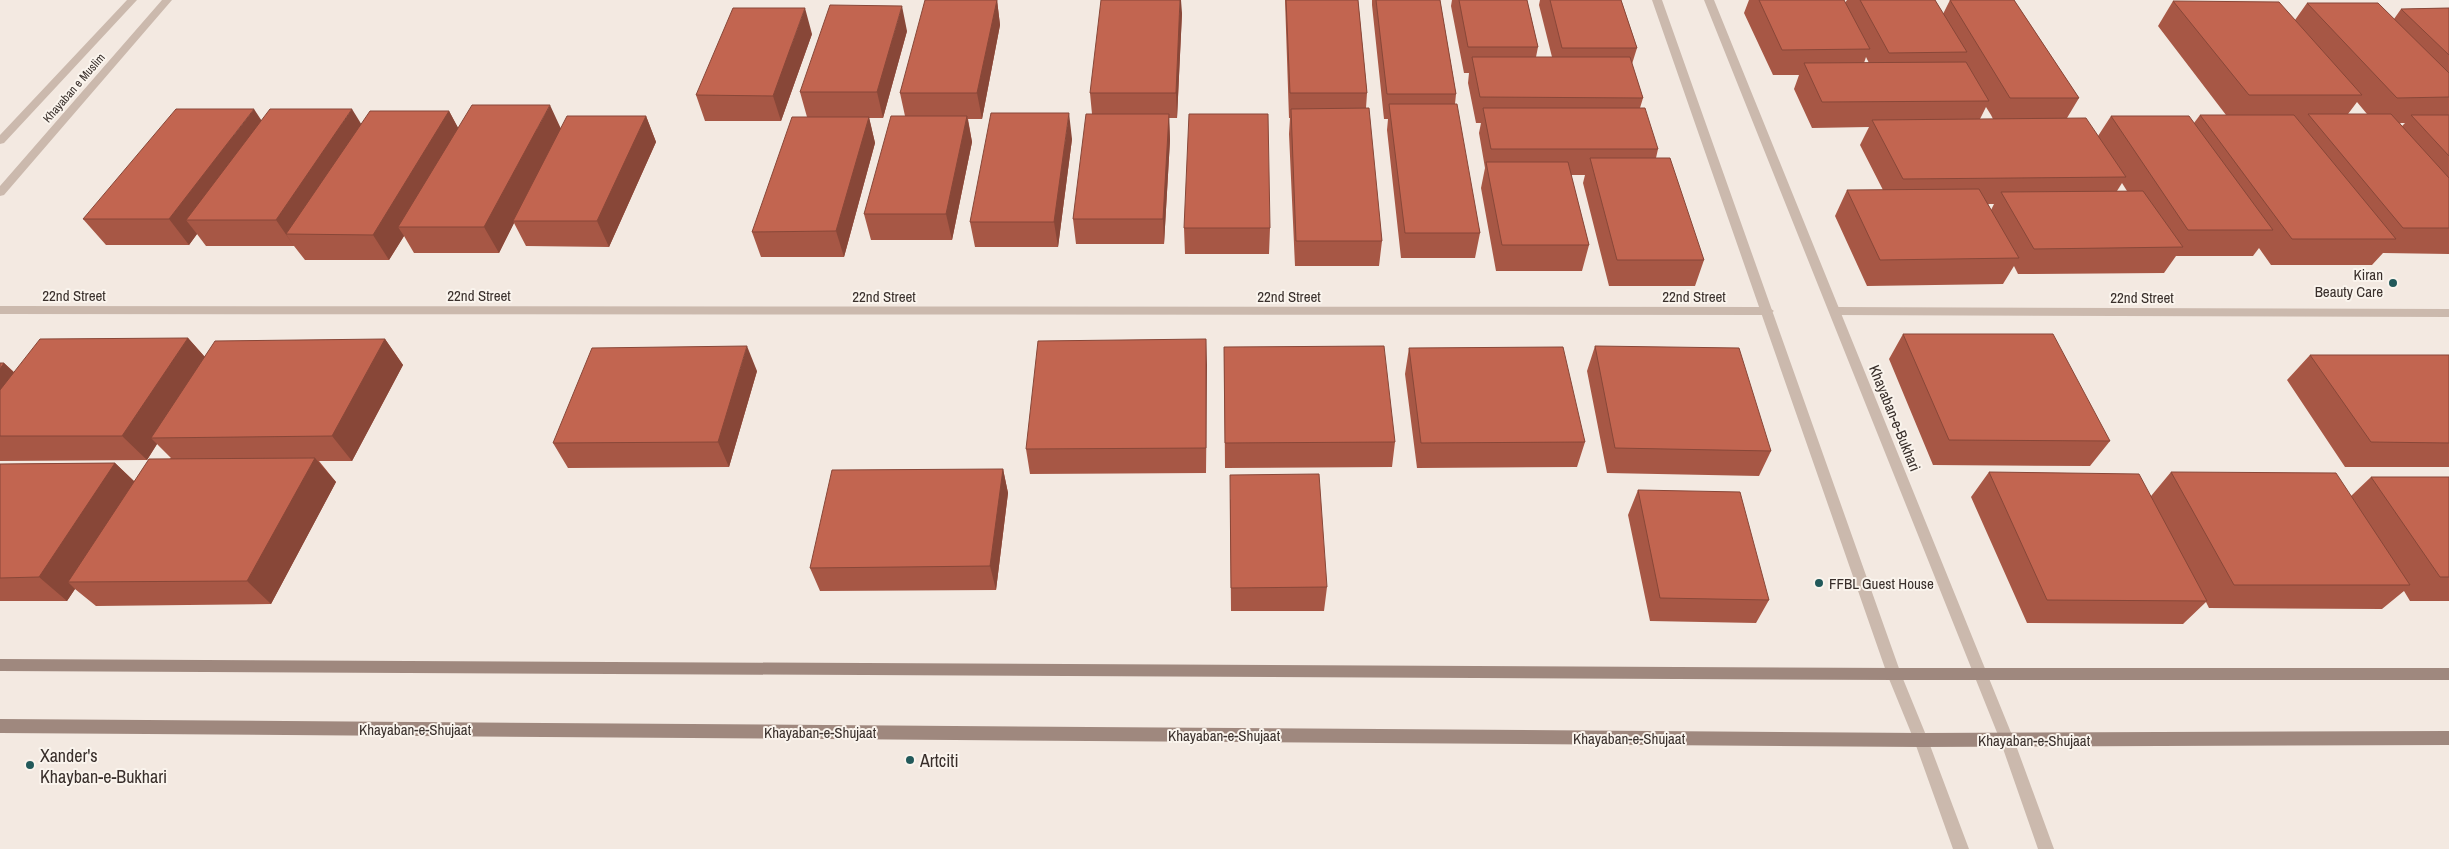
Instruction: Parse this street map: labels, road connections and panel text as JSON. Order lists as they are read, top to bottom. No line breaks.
{"streets":{"main road":["Khayaban-e-Shujaat"],"street":["Khayaban e Muslim","22nd Street","Khayaban-e-Bukhari"]},"crossings":[["22nd Street","Khayaban-e-Bukhari"],["Khayaban-e-Bukhari","Khayaban-e-Shujaat"]],"places":["Kiran Beauty Care","FFBL Guest House","Artciti","Xander's Khayban-e-Bukhari"]}
